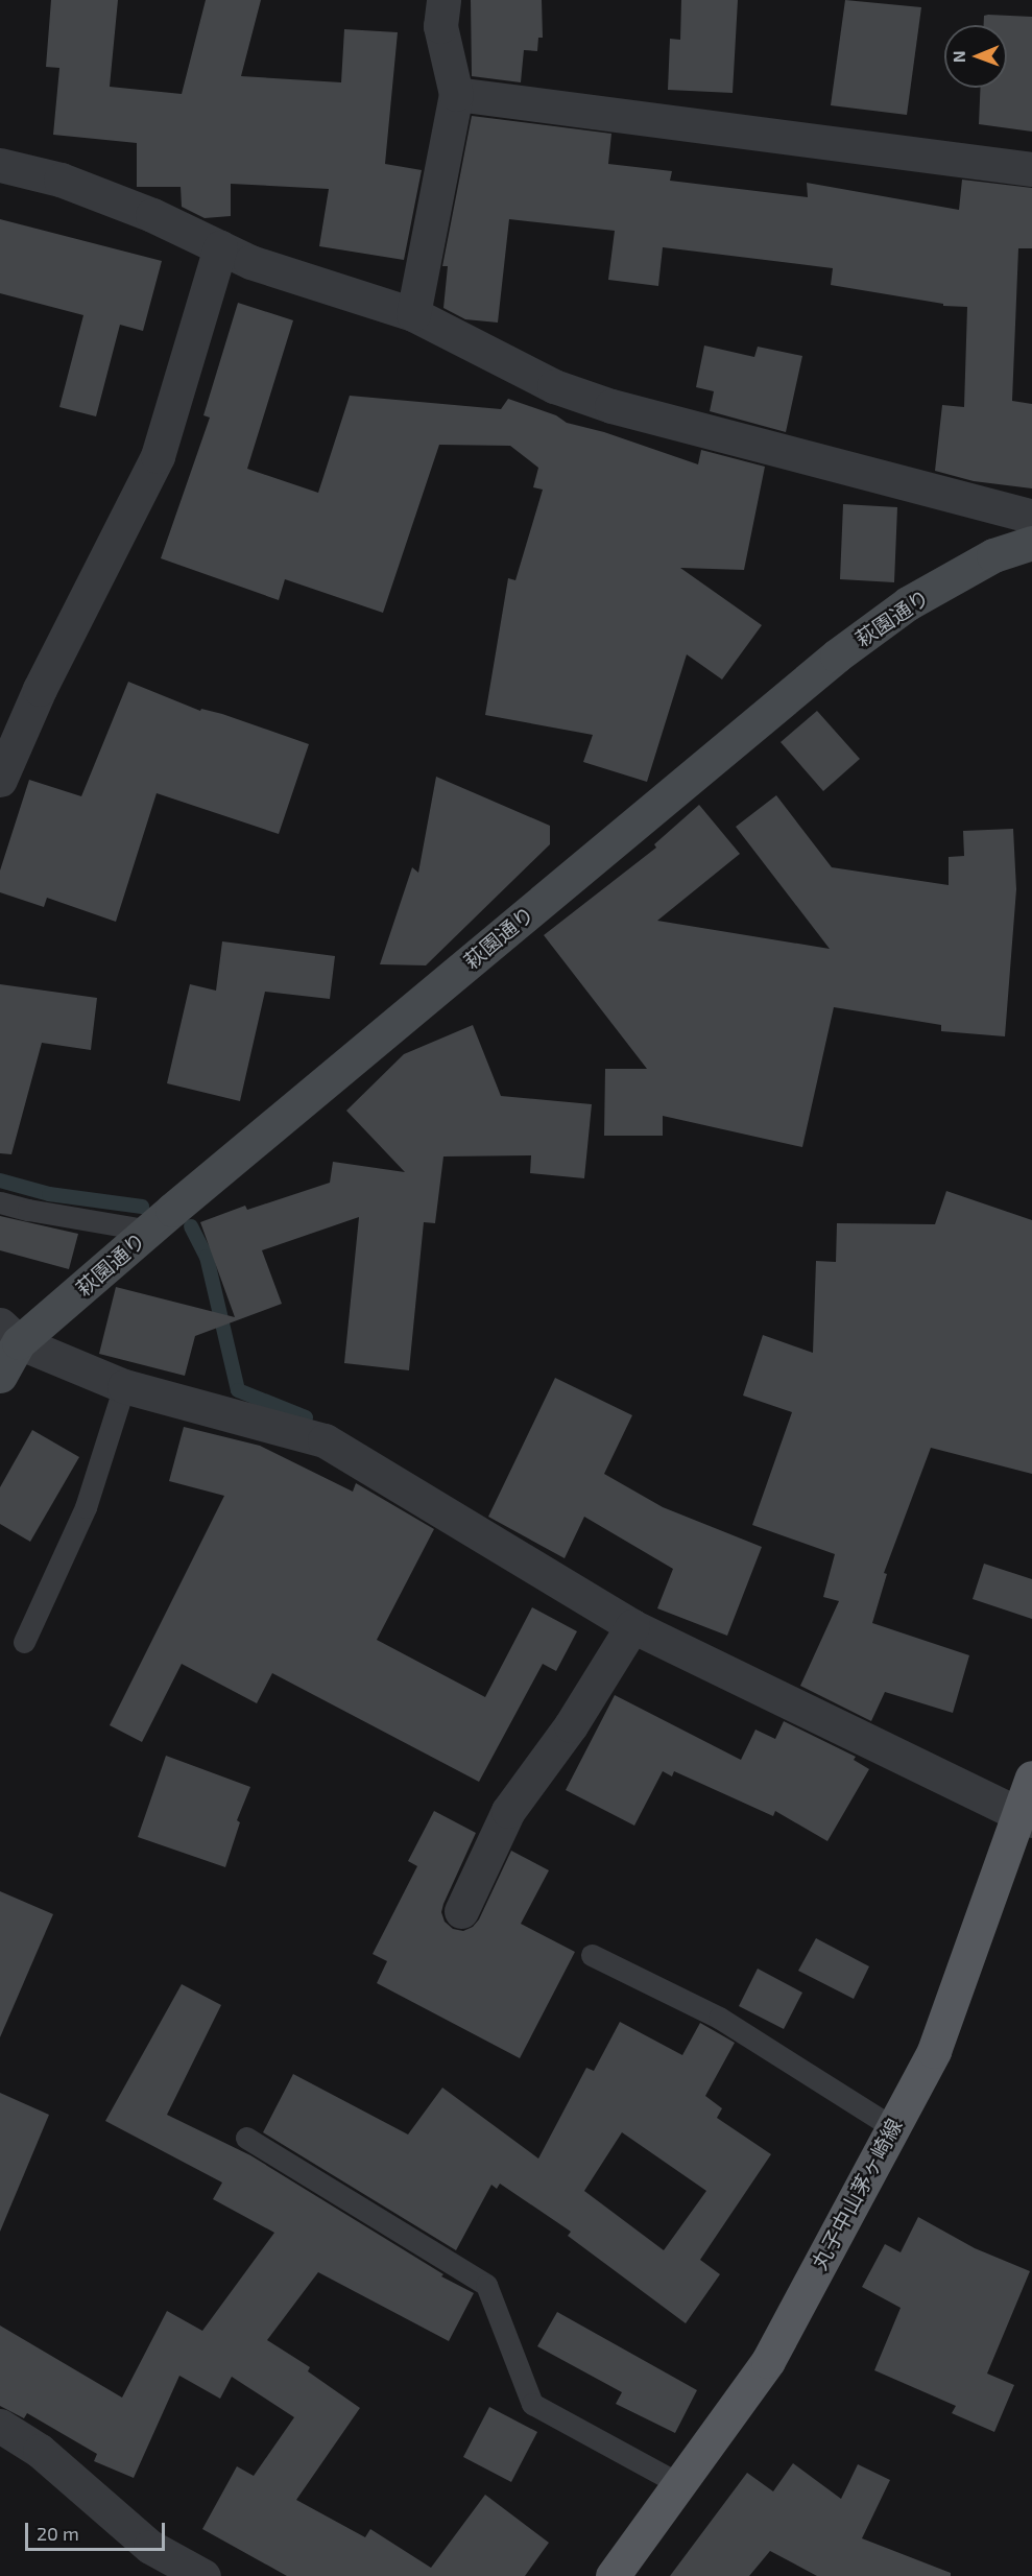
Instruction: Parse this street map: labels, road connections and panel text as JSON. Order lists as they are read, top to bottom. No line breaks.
{"streets":{"main road":["丸子中山茅ヶ崎線"],"street":["萩園通り"]},"scale_bar":"20 m","north":"left"}
